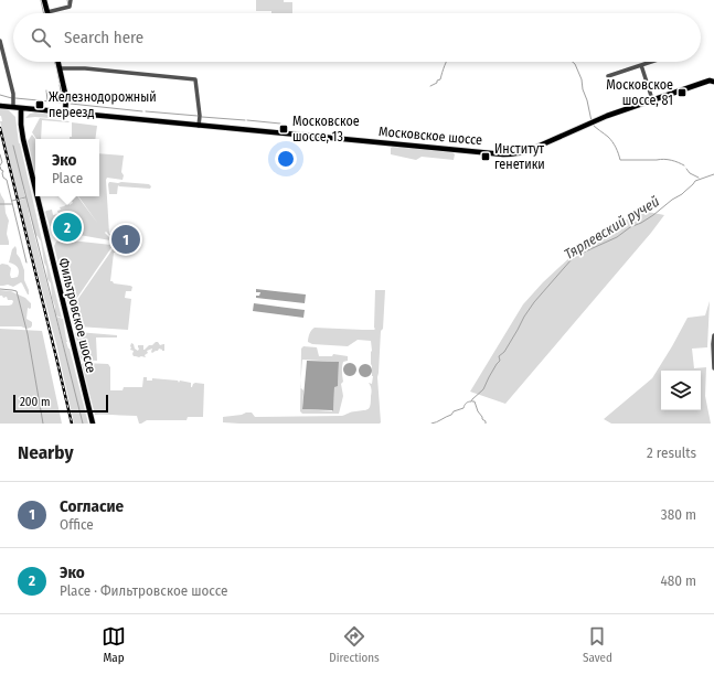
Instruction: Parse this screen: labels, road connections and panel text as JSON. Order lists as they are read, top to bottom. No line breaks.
{"streets":{"main road":["Московское шоссе","Фильтровское шоссе"]},"crossings":[["Московское шоссе","Фильтровское шоссе"]],"water":["Тярлевский ручей"],"places":{"transit":["Московское шоссе, 81","Железнодорожный переезд","Московское шоссе, 13","Институт генетики"]},"scale_bar":"200 m","page":{"search":"Search here","popup":["Эко","Place"],"pins":["2","1"],"scale":"200 m","heading":["Nearby","2 results"],"list":[{"mark":"1","name":"Согласие","note":"Office","value":"380 m"},{"mark":"2","name":"Эко","note":"Place · Фильтровское шоссе","value":"480 m"}],"nav":["Map","Directions","Saved"]}}
